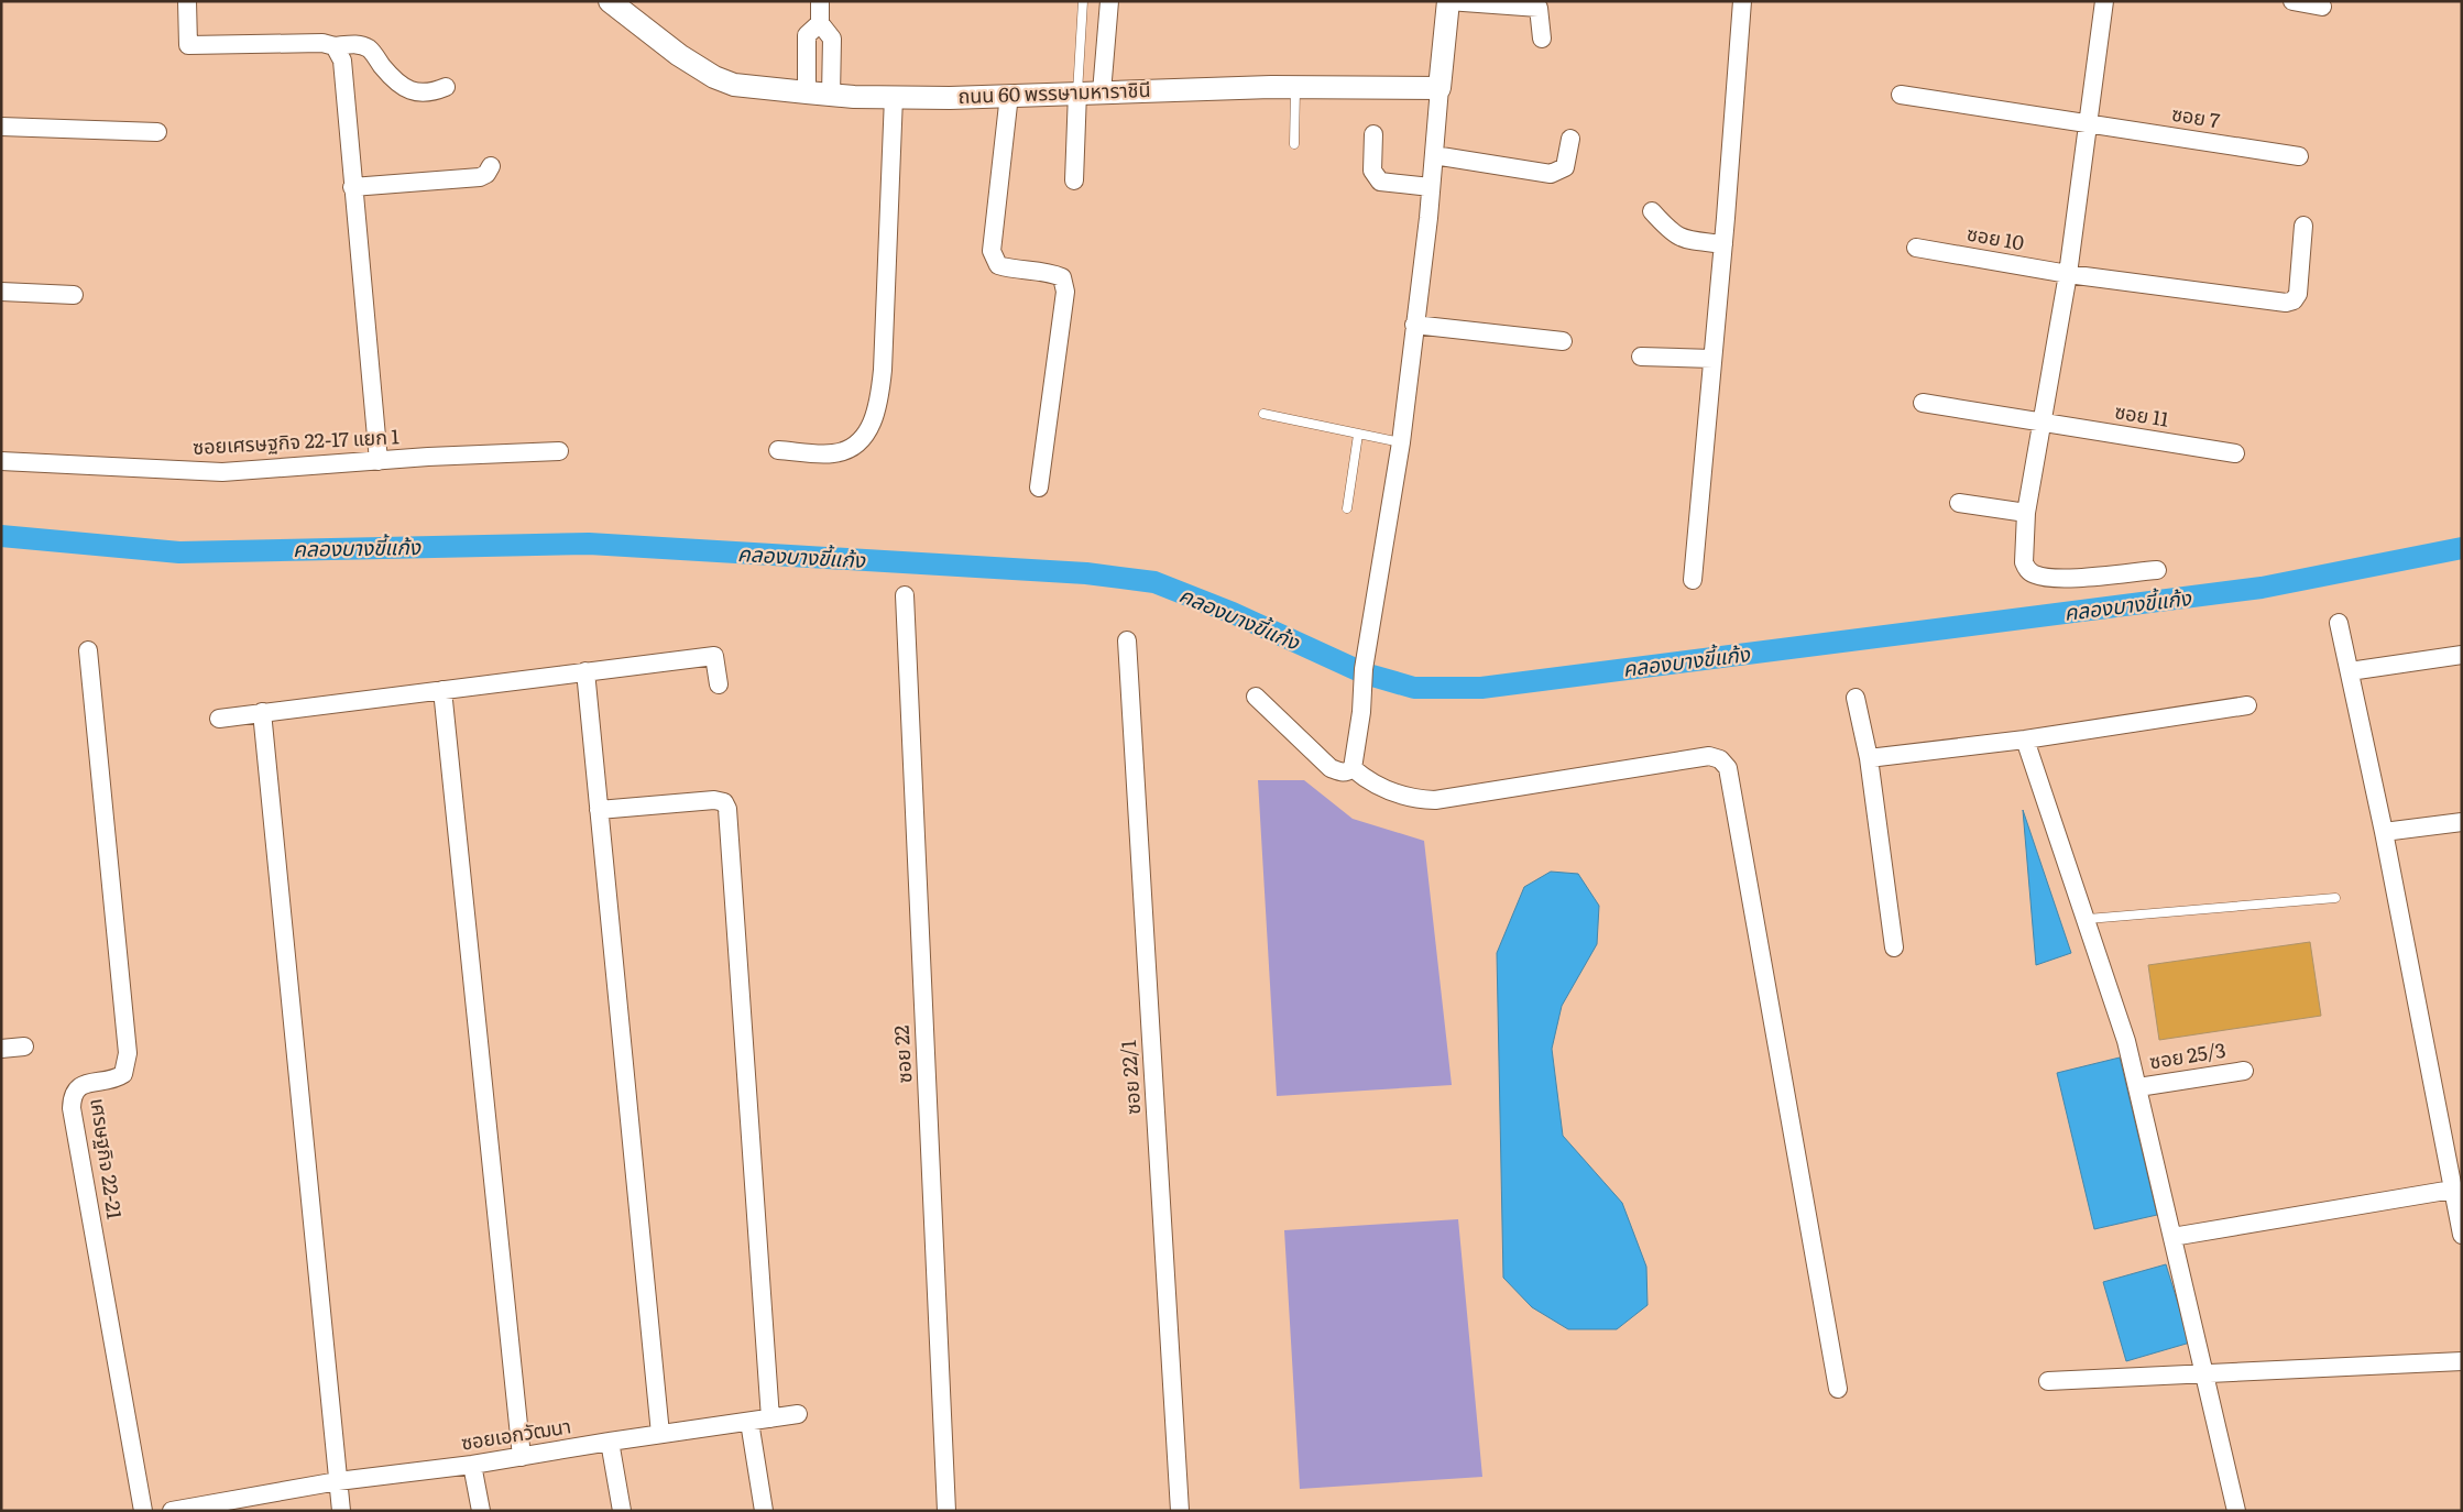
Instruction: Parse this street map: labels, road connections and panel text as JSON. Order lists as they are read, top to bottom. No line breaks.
{"streets":{"street":["ถนน 60 พรรษามหาราชินี","ซอย 7","ซอย 10","ซอย 11","ซอยเศรษฐกิจ 22-17 แยก 1","ซอย 22","ซอย 25/3","ซอย 22/1","เศรษฐกิจ 22-21","ซอยเอกวัฒนา"]},"water":["คลองบางขี้แก้ง"]}
